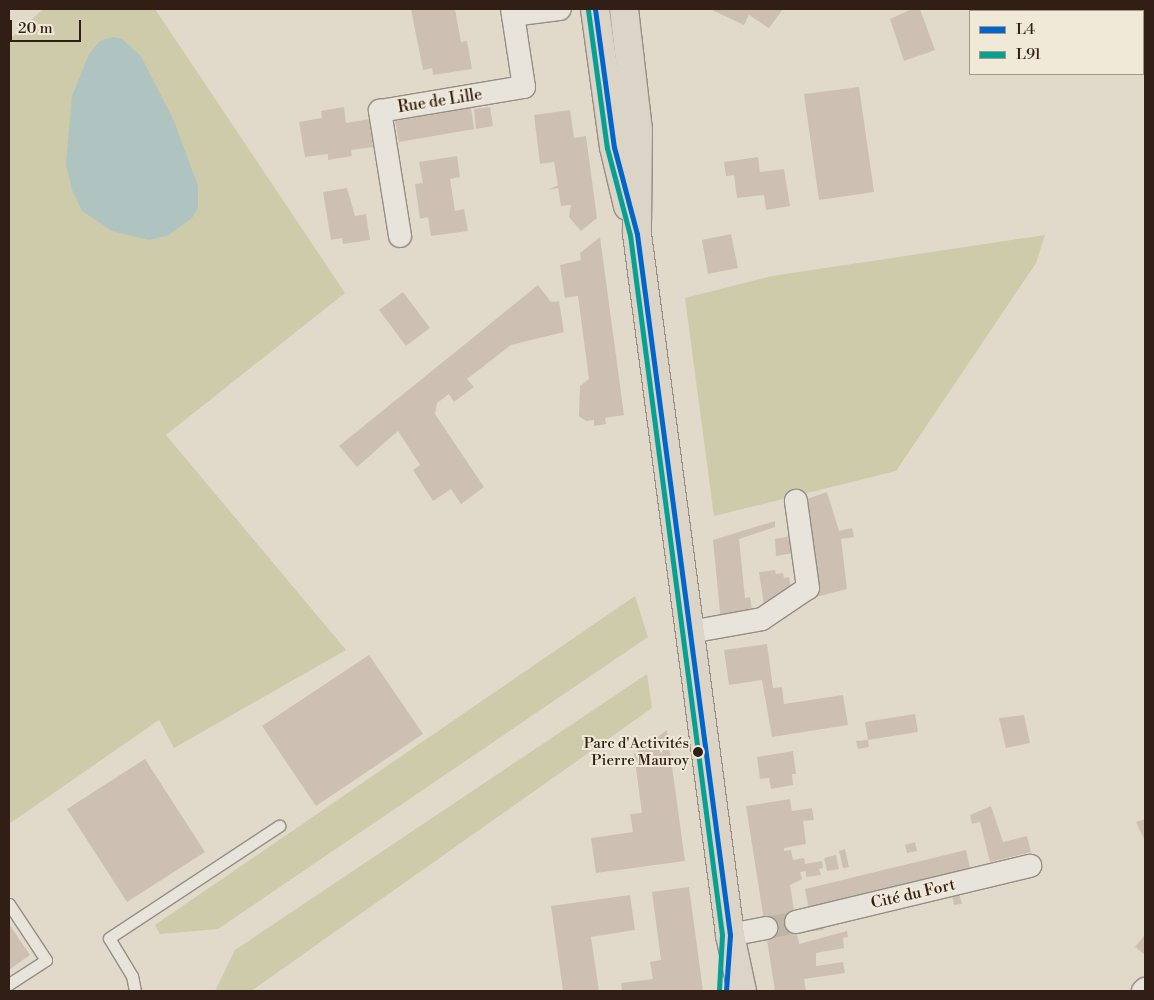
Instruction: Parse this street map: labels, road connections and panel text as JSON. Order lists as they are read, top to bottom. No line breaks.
{"streets":{"street":["Rue de Lille","Cité du Fort"]},"places":["Parc d'Activités Pierre Mauroy"],"lines":["transit line L4","transit line L91"],"legend":["L4","L91"],"scale_bar":"20 m"}
